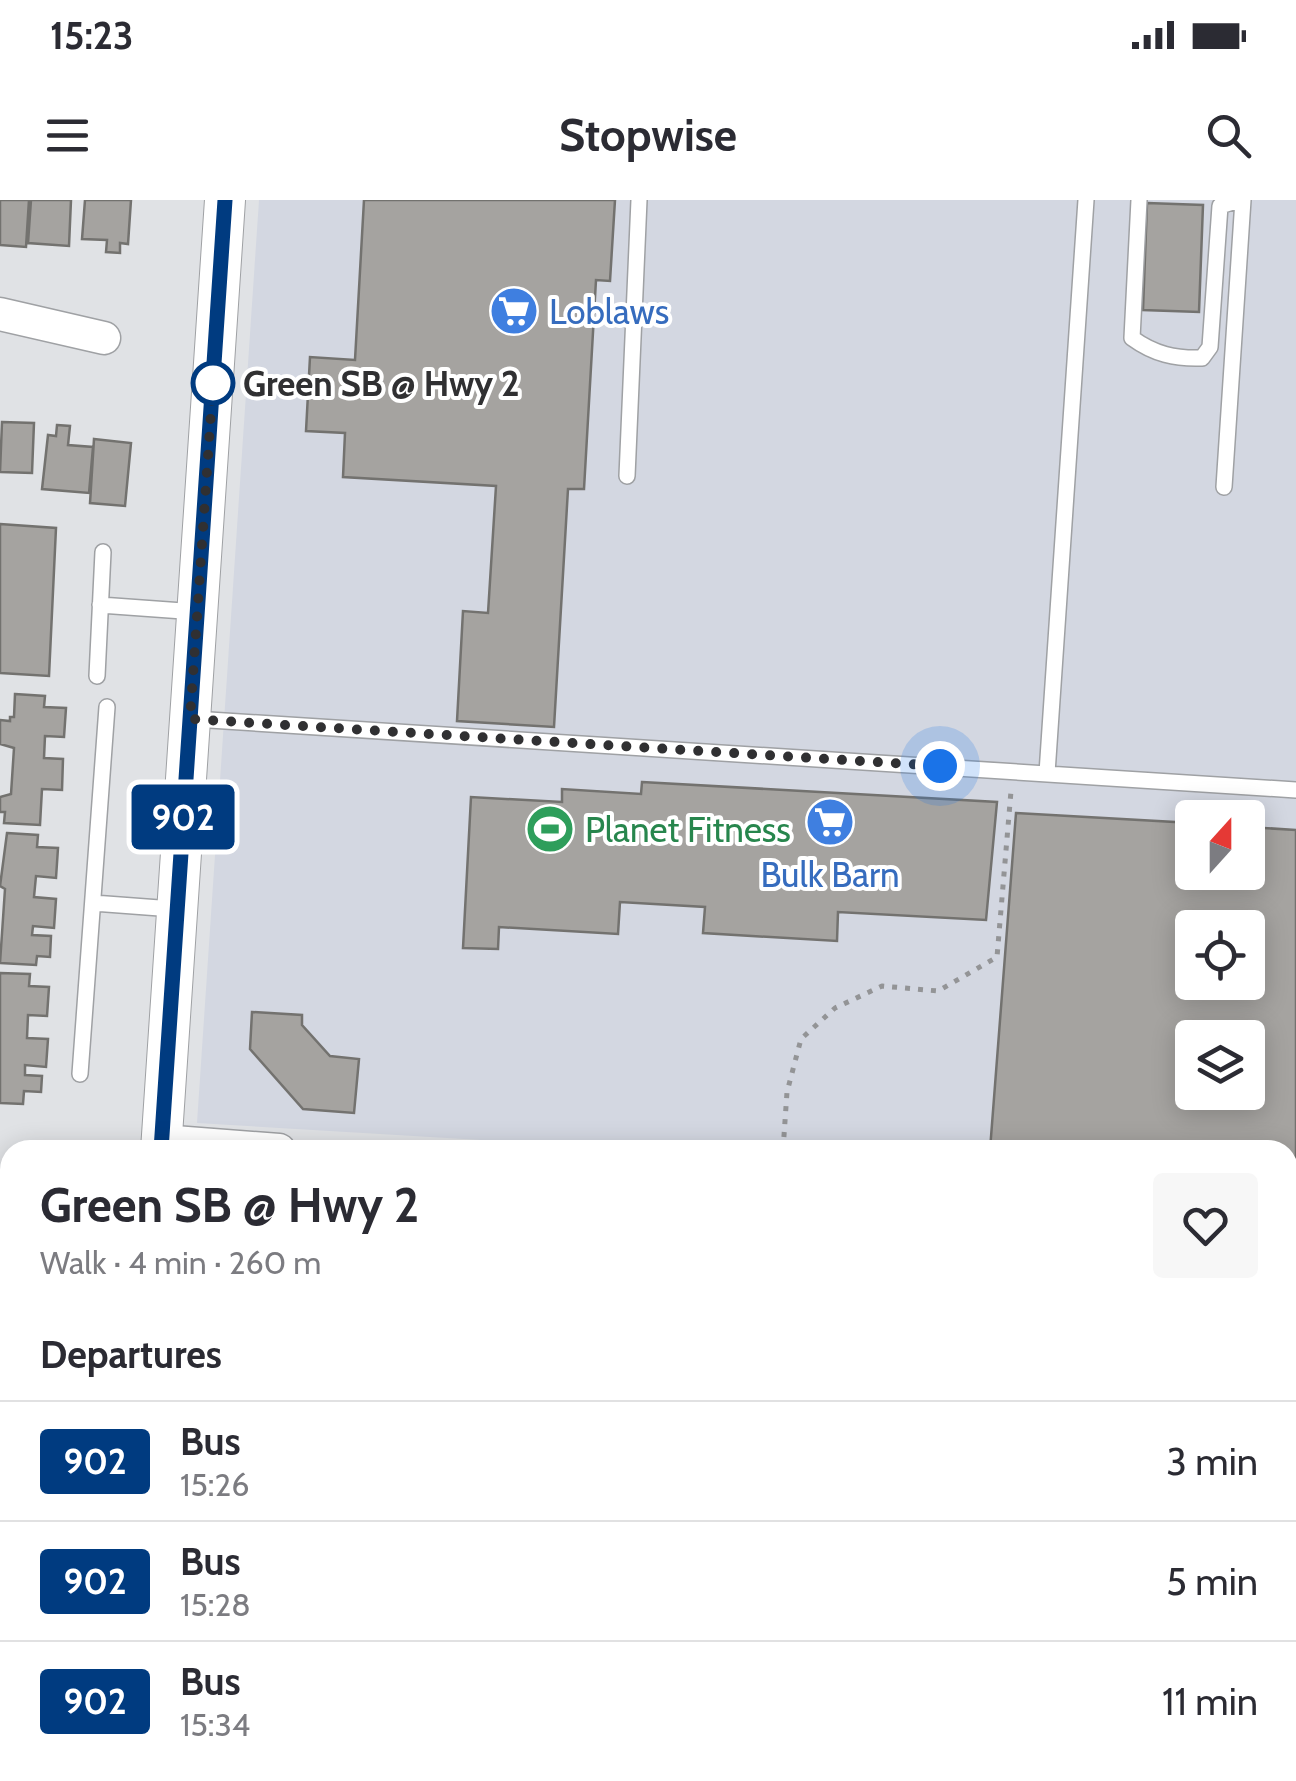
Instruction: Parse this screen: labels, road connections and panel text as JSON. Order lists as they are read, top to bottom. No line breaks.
{"places":{"supermarket":["Loblaws","Bulk Barn"],"other":["Green SB @ Hwy 2"],"sports":["Planet Fitness"]},"lines":["bus line 902"],"north":"top","page":{"status":"15:23","header":"Stopwise","on_map":"902","heading":[["Green SB @ Hwy 2","Walk · 4 min · 260 m"],"Departures"],"list":[{"mark":"902","name":"Bus","note":"15:26","value":"3 min"},{"mark":"902","name":"Bus","note":"15:28","value":"5 min"},{"mark":"902","name":"Bus","note":"15:34","value":"11 min"}]}}
